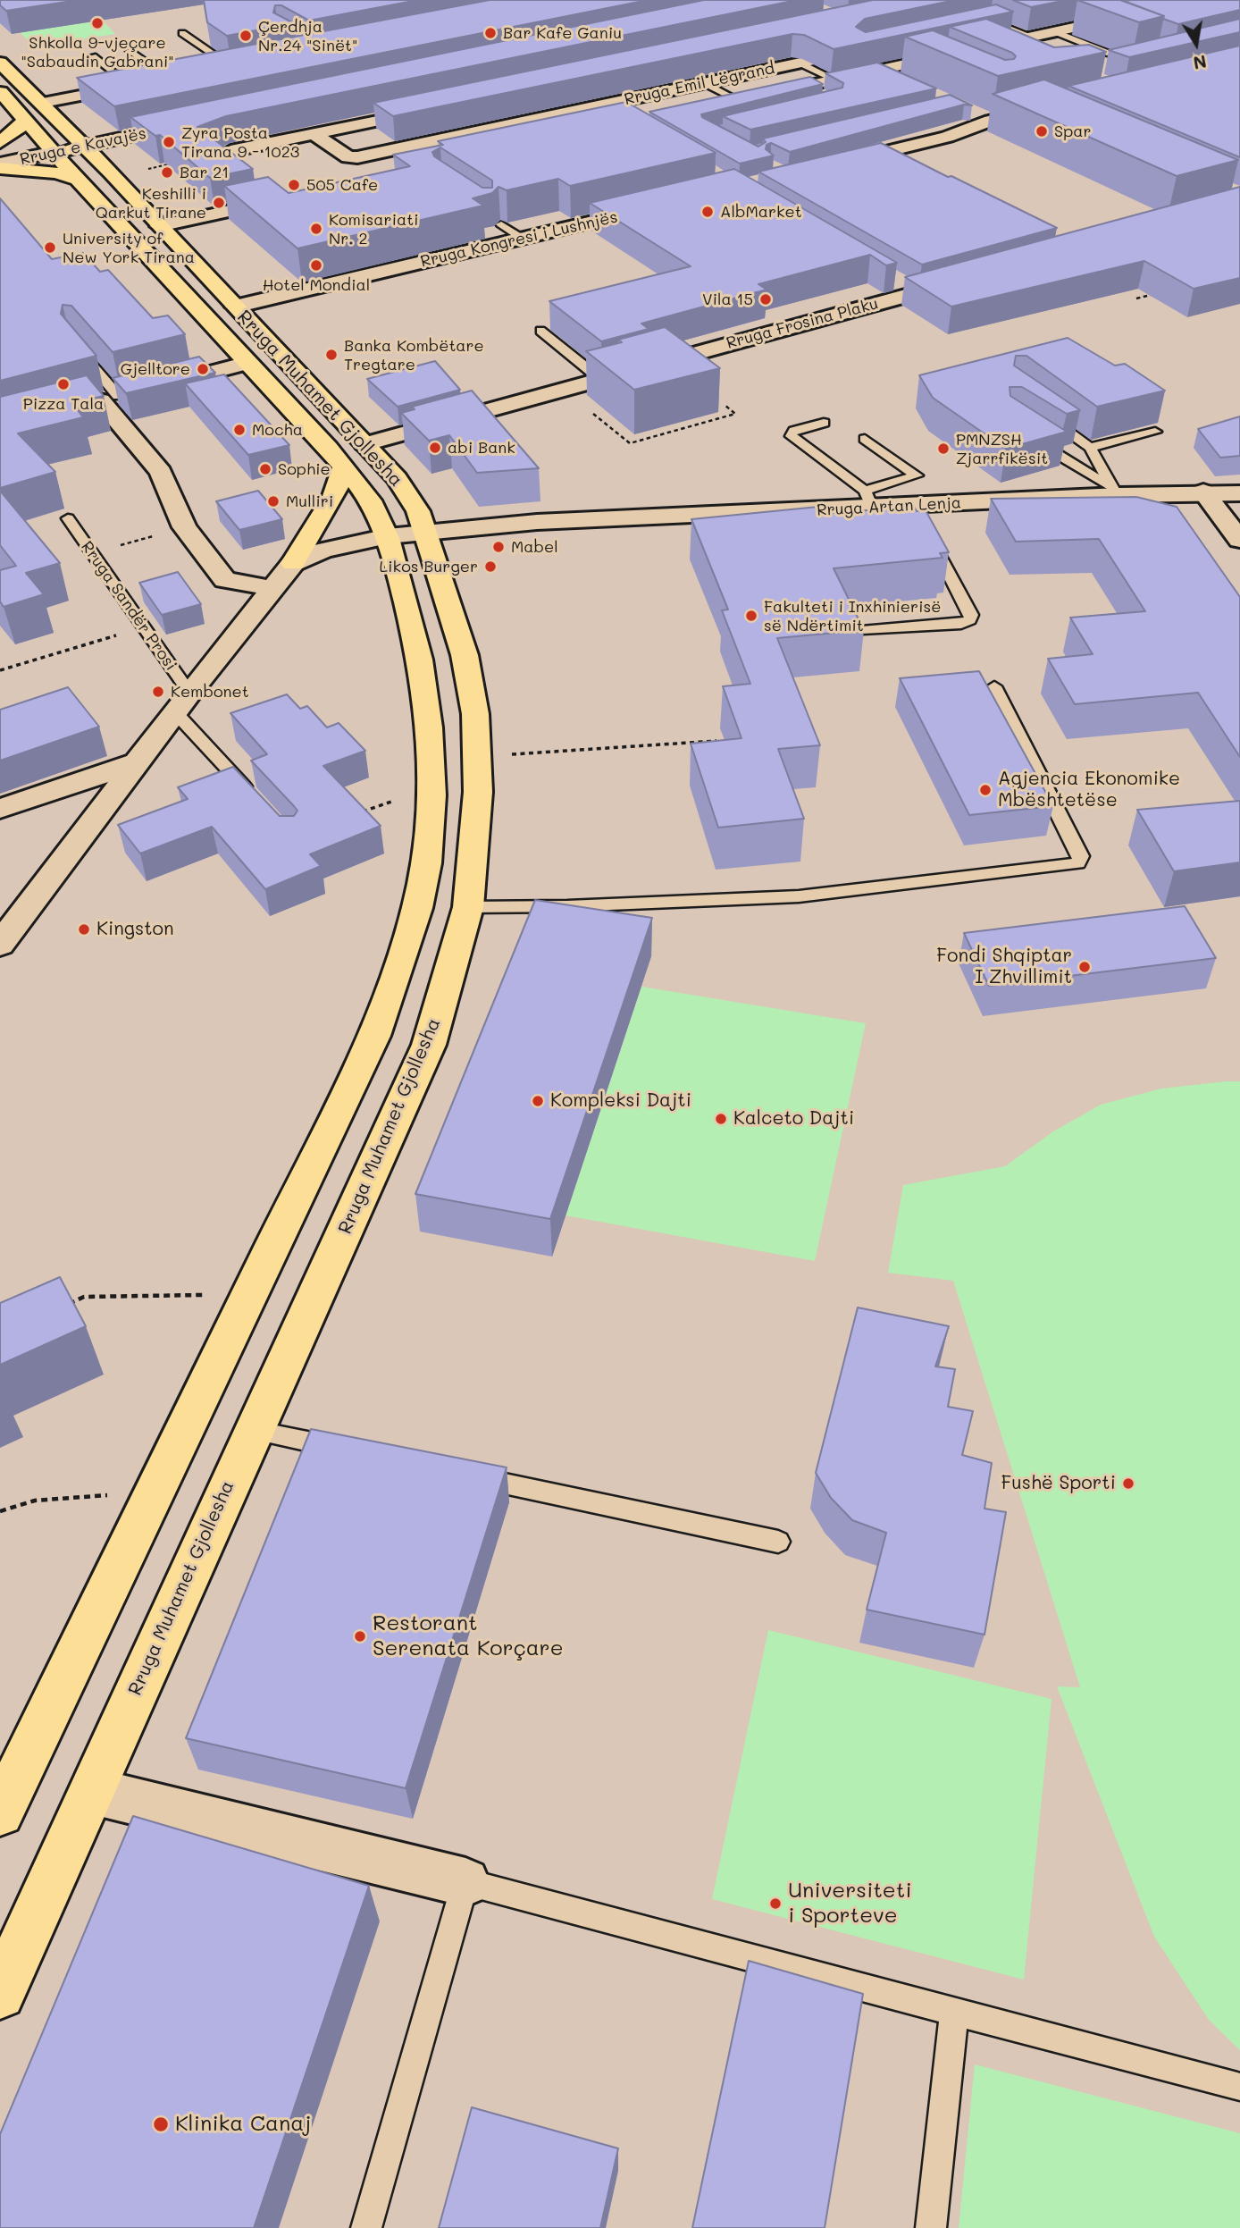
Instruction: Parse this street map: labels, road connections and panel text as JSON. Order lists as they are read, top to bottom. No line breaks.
{"streets":{"main road":["Rruga e Kavajës","Rruga Muhamet Gjollesha"],"street":["Rruga Emil Lëgrand","Rruga Kongresi i Lushnjës","Rruga Frosina Plaku","Rruga Artan Lenja","Rruga Sandër Prosi"]},"crossings":[["Rruga e Kavajës","Rruga Muhamet Gjollesha"],["Rruga Kongresi i Lushnjës","Rruga Muhamet Gjollesha"],["Rruga Frosina Plaku","Rruga Muhamet Gjollesha"],["Rruga Muhamet Gjollesha","Rruga Artan Lenja"],["Rruga Muhamet Gjollesha","Rruga Sandër Prosi"],["Rruga Artan Lenja","Rruga Sandër Prosi"]],"places":["Shkolla 9-vjeçare \"Sabaudin Gabrani\"","Bar Kafe Ganiu","Çerdhja Nr.24 \"Sinët\"","Spar","Zyra Posta Tirana 9 - 1023","Bar 21","505 Cafe","Keshilli i Qarkut Tirane","AlbMarket","Komisariati Nr. 2","University of New York Tirana","Hotel Mondial","Vila 15","Banka Kombëtare Tregtare","Gjelltore","Pizza Tala","Mocha","abi Bank","PMNZSH Zjarrfikësit","Sophie","Mulliri","Mabel","Likos Burger","Fakulteti i Inxhinierisë së Ndërtimit","Kembonet","Agjencia Ekonomike Mbështetëse","Kingston","Fondi Shqiptar I Zhvillimit","Kompleksi Dajti","Kalceto Dajti","Fushë Sporti","Restorant Serenata Korçare","Universiteti i Sporteve","Klinika Canaj"],"north":"bottom"}
